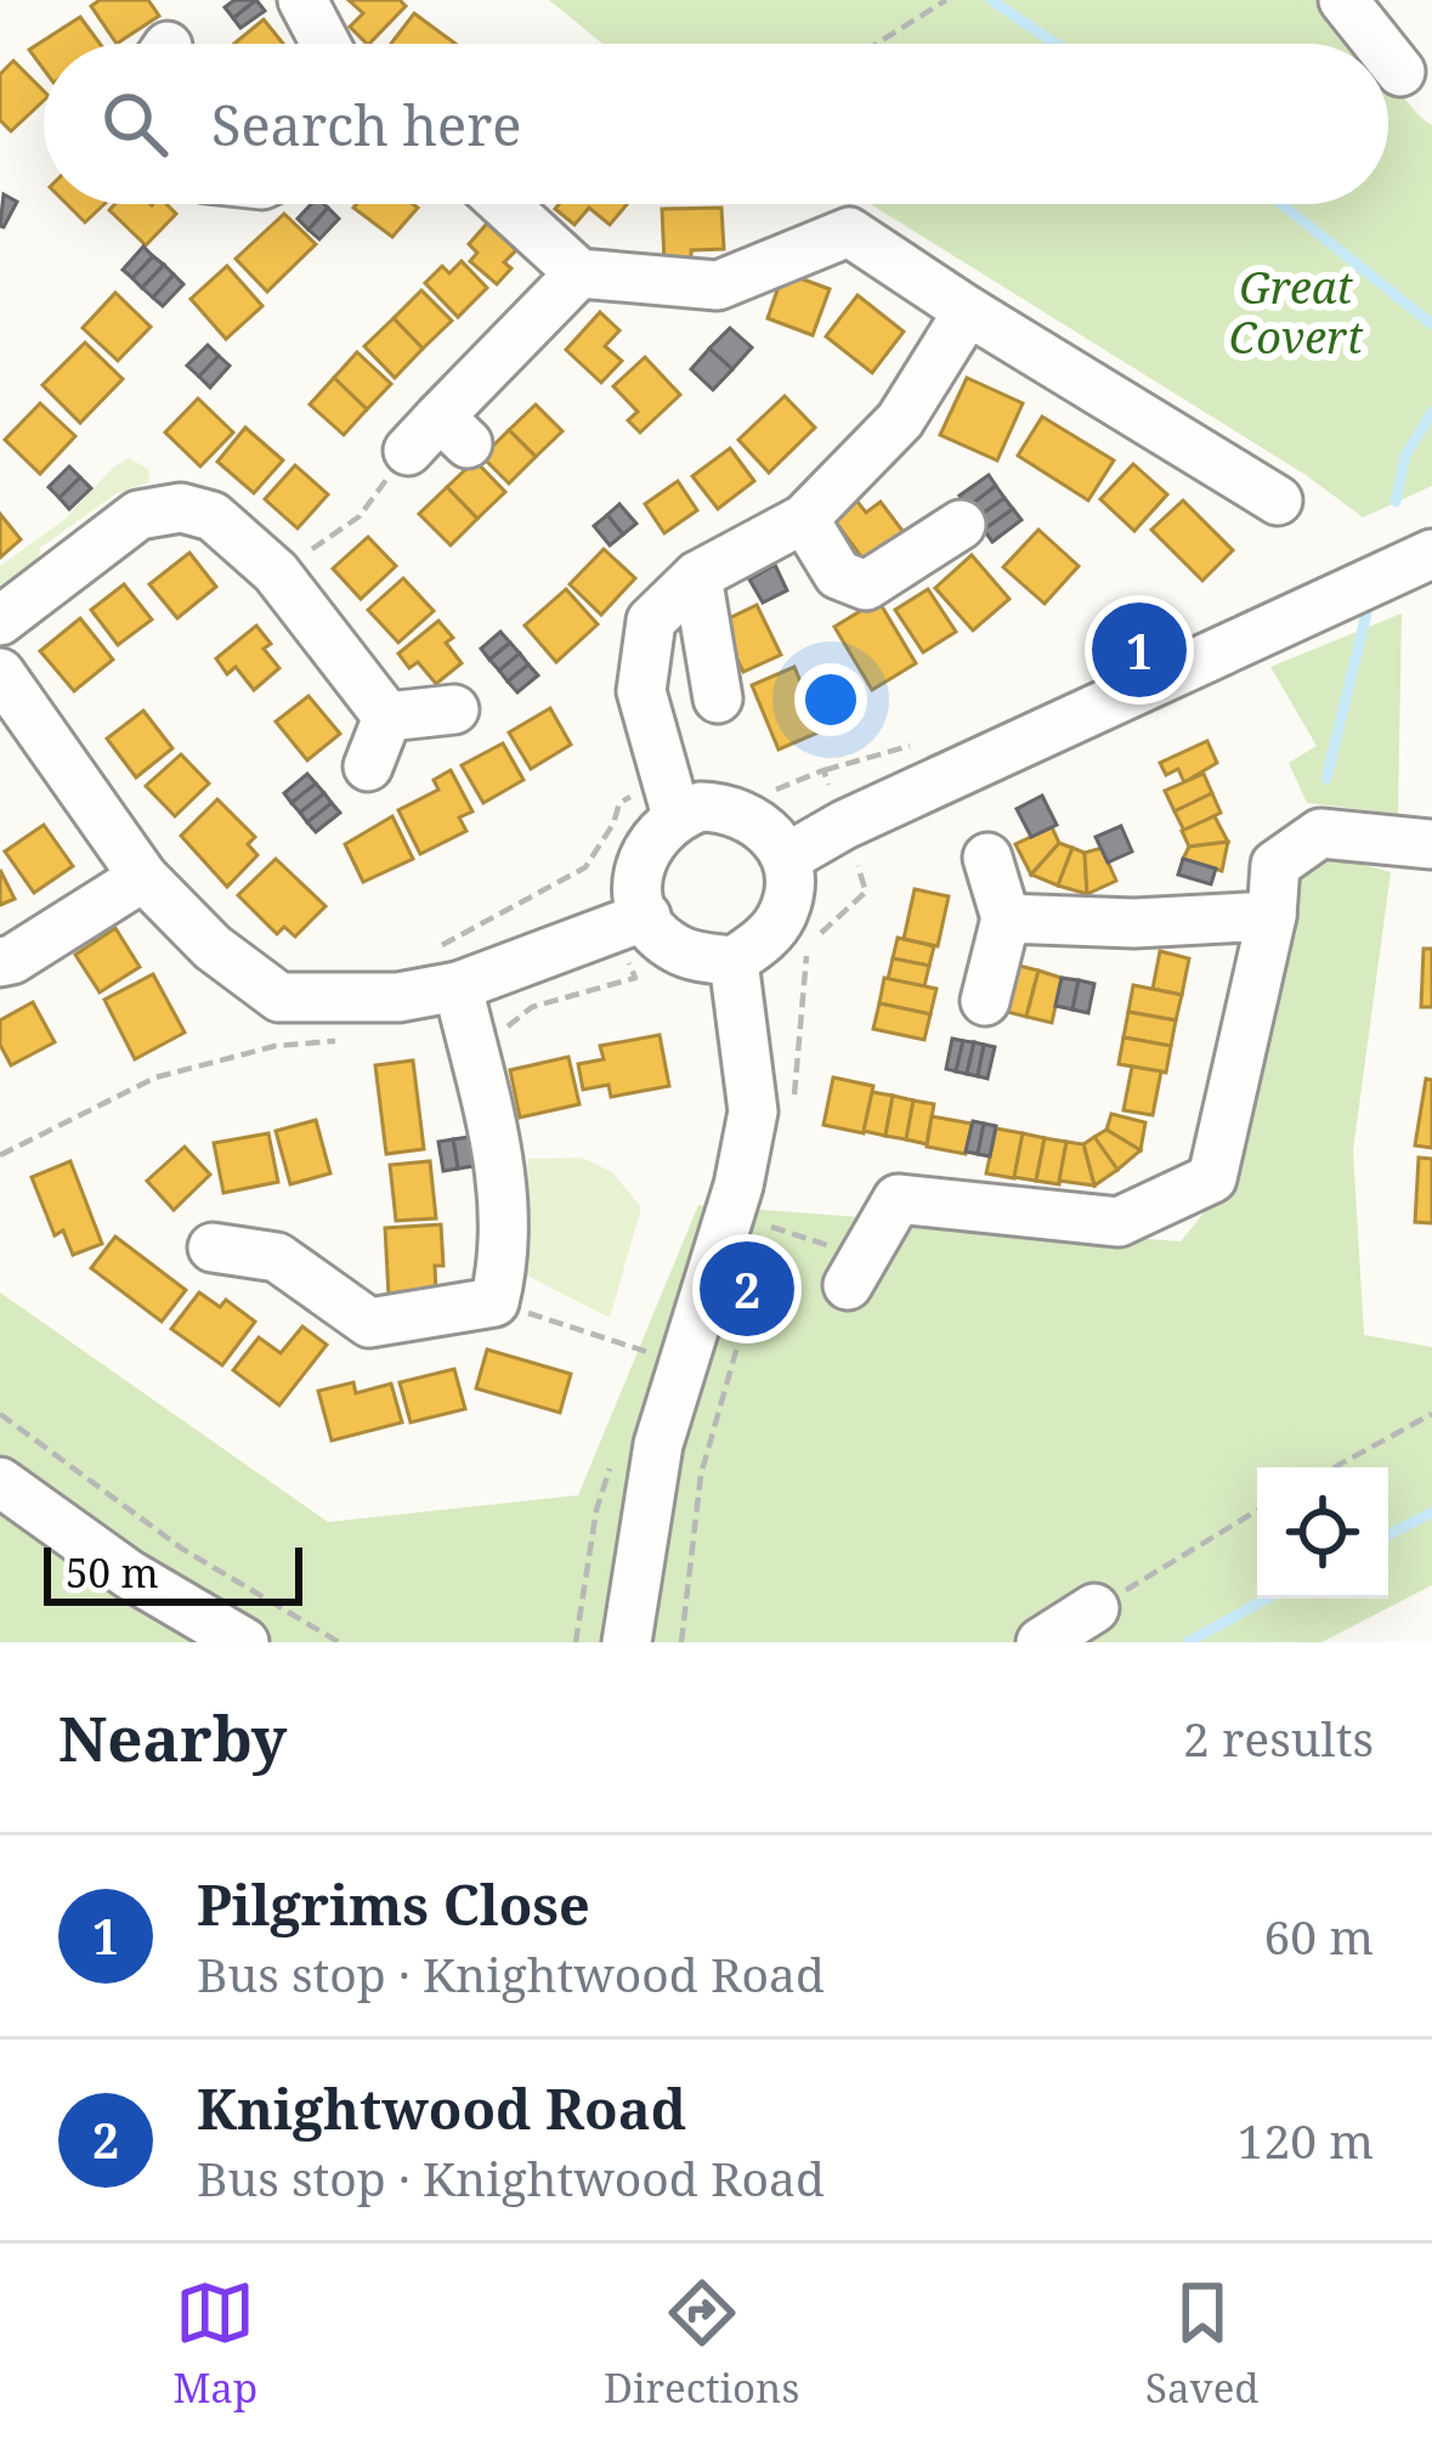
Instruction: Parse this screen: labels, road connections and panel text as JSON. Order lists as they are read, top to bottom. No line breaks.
{"parks":["Great Covert"],"scale_bar":"50 m","page":{"search":"Search here","pins":["1","2"],"scale":"50 m","heading":["Nearby","2 results"],"list":[{"mark":"1","name":"Pilgrims Close","note":"Bus stop · Knightwood Road","value":"60 m"},{"mark":"2","name":"Knightwood Road","note":"Bus stop · Knightwood Road","value":"120 m"}],"nav":["Map","Directions","Saved"]}}
